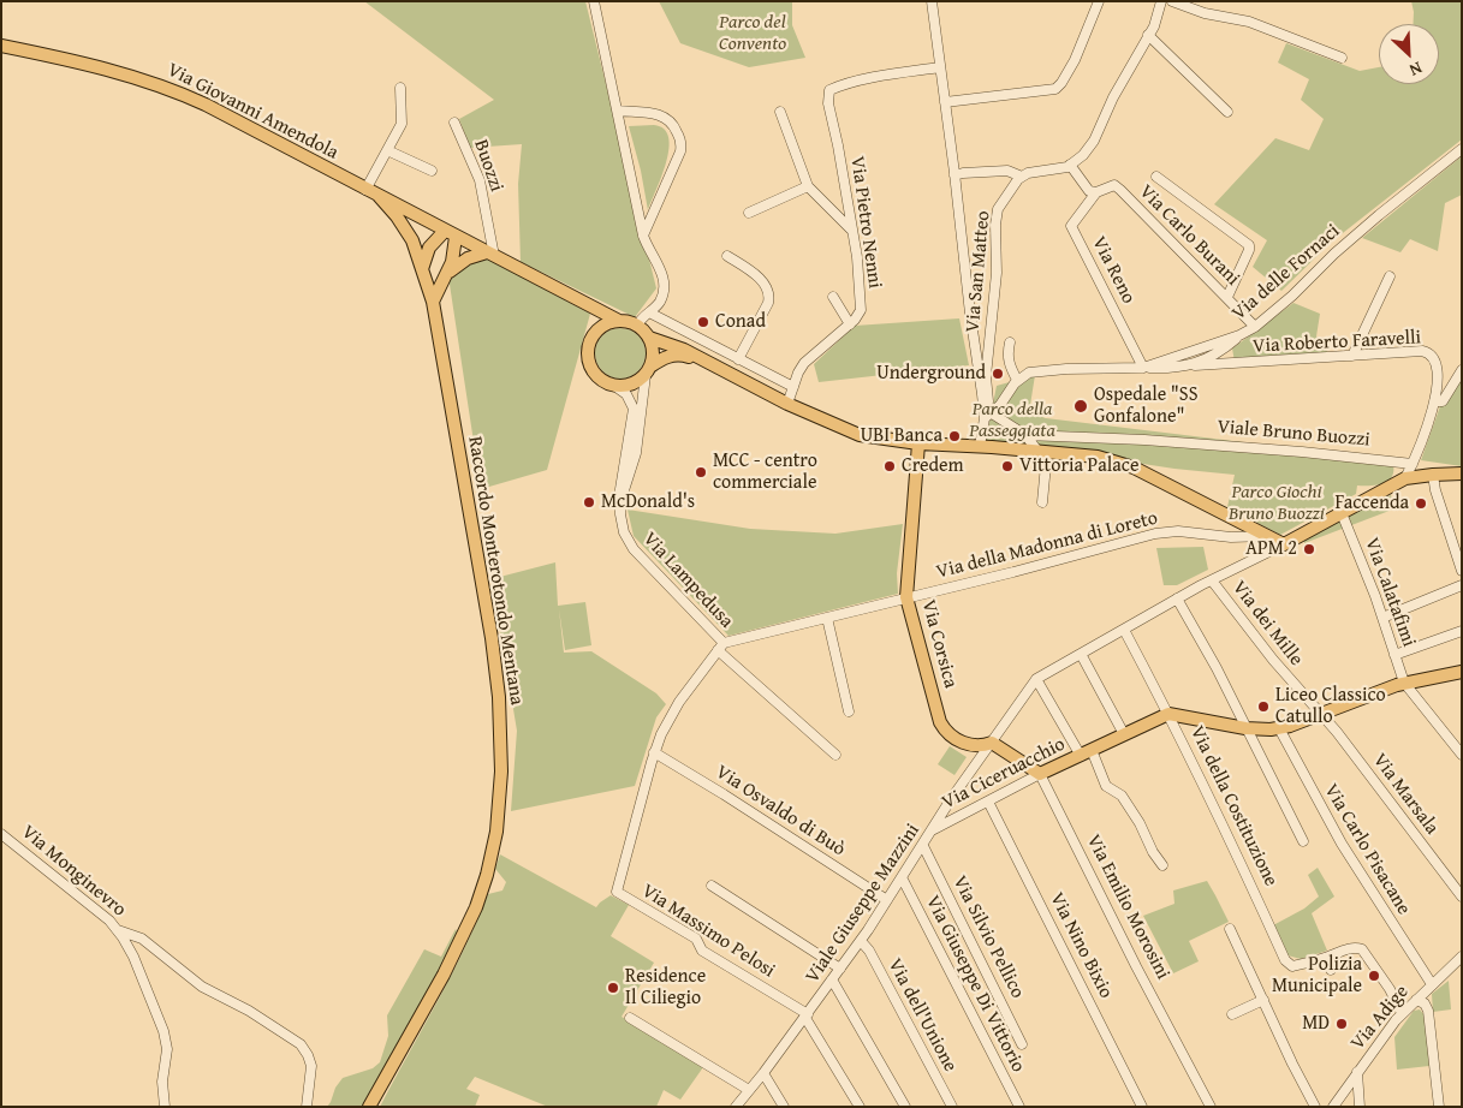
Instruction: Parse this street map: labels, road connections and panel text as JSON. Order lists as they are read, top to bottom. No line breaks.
{"streets":{"main road":["Via Giovanni Amendola","Raccordo Monterotondo Mentana","Via Corsica","Via Ciceruacchio","Via della Costituzione"],"street":["Buozzi","Via Pietro Nenni","Via Carlo Burani","Via Reno","Via San Matteo","Via delle Fornaci","Via Roberto Faravelli","Viale Bruno Buozzi","Via della Madonna di Loreto","Via Lampedusa","Via Calatafimi","Via dei Mille","Via Marsala","Via Osvaldo di Buò","Via Carlo Pisacane","Via Monginevro","Viale Giuseppe Mazzini","Via Emilio Morosini","Via Massimo Pelosi","Via Silvio Pellico","Via Nino Bixio","Via Giuseppe Di Vittorio","Via dell'Unione","Via Adige"]},"crossings":[["Via Giovanni Amendola","Buozzi"],["Via Giovanni Amendola","Raccordo Monterotondo Mentana"],["Via Giovanni Amendola","Via Lampedusa"],["Via Carlo Burani","Via Reno"],["Via Carlo Burani","Via delle Fornaci"],["Via Reno","Via delle Fornaci"],["Via Reno","Via Roberto Faravelli"],["Via delle Fornaci","Via Roberto Faravelli"],["Via della Madonna di Loreto","Via Corsica"],["Via Lampedusa","Via Massimo Pelosi"],["Via Calatafimi","Via della Costituzione"],["Via dei Mille","Via Marsala"],["Via dei Mille","Via della Costituzione"],["Via dei Mille","Viale Giuseppe Mazzini"],["Via Corsica","Viale Giuseppe Mazzini"],["Via Ciceruacchio","Via della Costituzione"],["Via Ciceruacchio","Viale Giuseppe Mazzini"],["Via Ciceruacchio","Via Emilio Morosini"],["Via Ciceruacchio","Via Nino Bixio"],["Via Marsala","Via della Costituzione"],["Via della Costituzione","Via Carlo Pisacane"],["Via della Costituzione","Via Adige"],["Via Osvaldo di Buò","Viale Giuseppe Mazzini"],["Via Osvaldo di Buò","Via Massimo Pelosi"],["Via Carlo Pisacane","Via Adige"],["Viale Giuseppe Mazzini","Via Massimo Pelosi"],["Viale Giuseppe Mazzini","Via Silvio Pellico"],["Viale Giuseppe Mazzini","Via Giuseppe Di Vittorio"],["Viale Giuseppe Mazzini","Via dell'Unione"]],"parks":["Parco del Convento","Parco della Passeggiata","Parco Giochi Bruno Buozzi"],"places":["Conad","Underground","Ospedale \"SS Gonfalone\"","UBI Banca","Credem","Vittoria Palace","MCC - centro commerciale","McDonald's","Faccenda","APM 2","Liceo Classico Catullo","Polizia Municipale","Residence Il Ciliegio","MD"],"north":"bottom right"}
